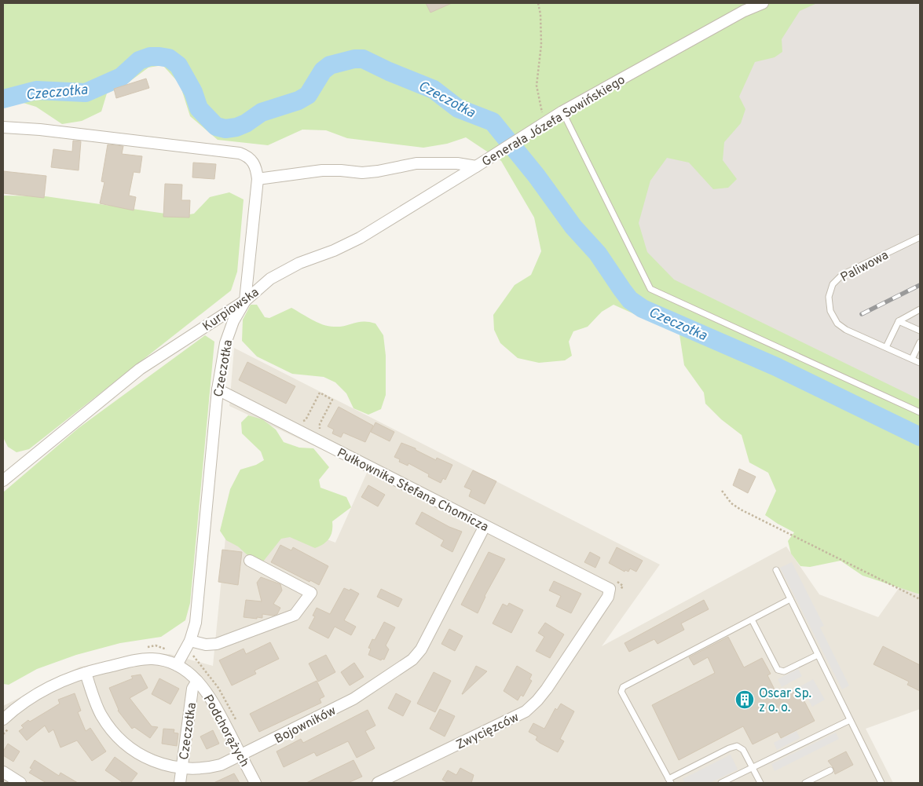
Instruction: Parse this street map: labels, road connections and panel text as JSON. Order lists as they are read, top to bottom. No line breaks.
{"streets":{"street":["Generała Józefa Sowińskiego","Kurpiowska","Czeczotka","Pułkownika Stefana Chomicza","Bojowników","Podchorążych","Zwycięzców"],"lane":["Paliwowa"]},"crossings":[["Generała Józefa Sowińskiego","Kurpiowska"],["Generała Józefa Sowińskiego","Czeczotka"],["Kurpiowska","Czeczotka"],["Czeczotka","Pułkownika Stefana Chomicza"],["Czeczotka","Bojowników"],["Czeczotka","Podchorążych"],["Pułkownika Stefana Chomicza","Bojowników"],["Pułkownika Stefana Chomicza","Zwycięzców"],["Bojowników","Podchorążych"]],"water":["Czeczotka"],"places":{"building":["Oscar Sp. z o. o."]}}
